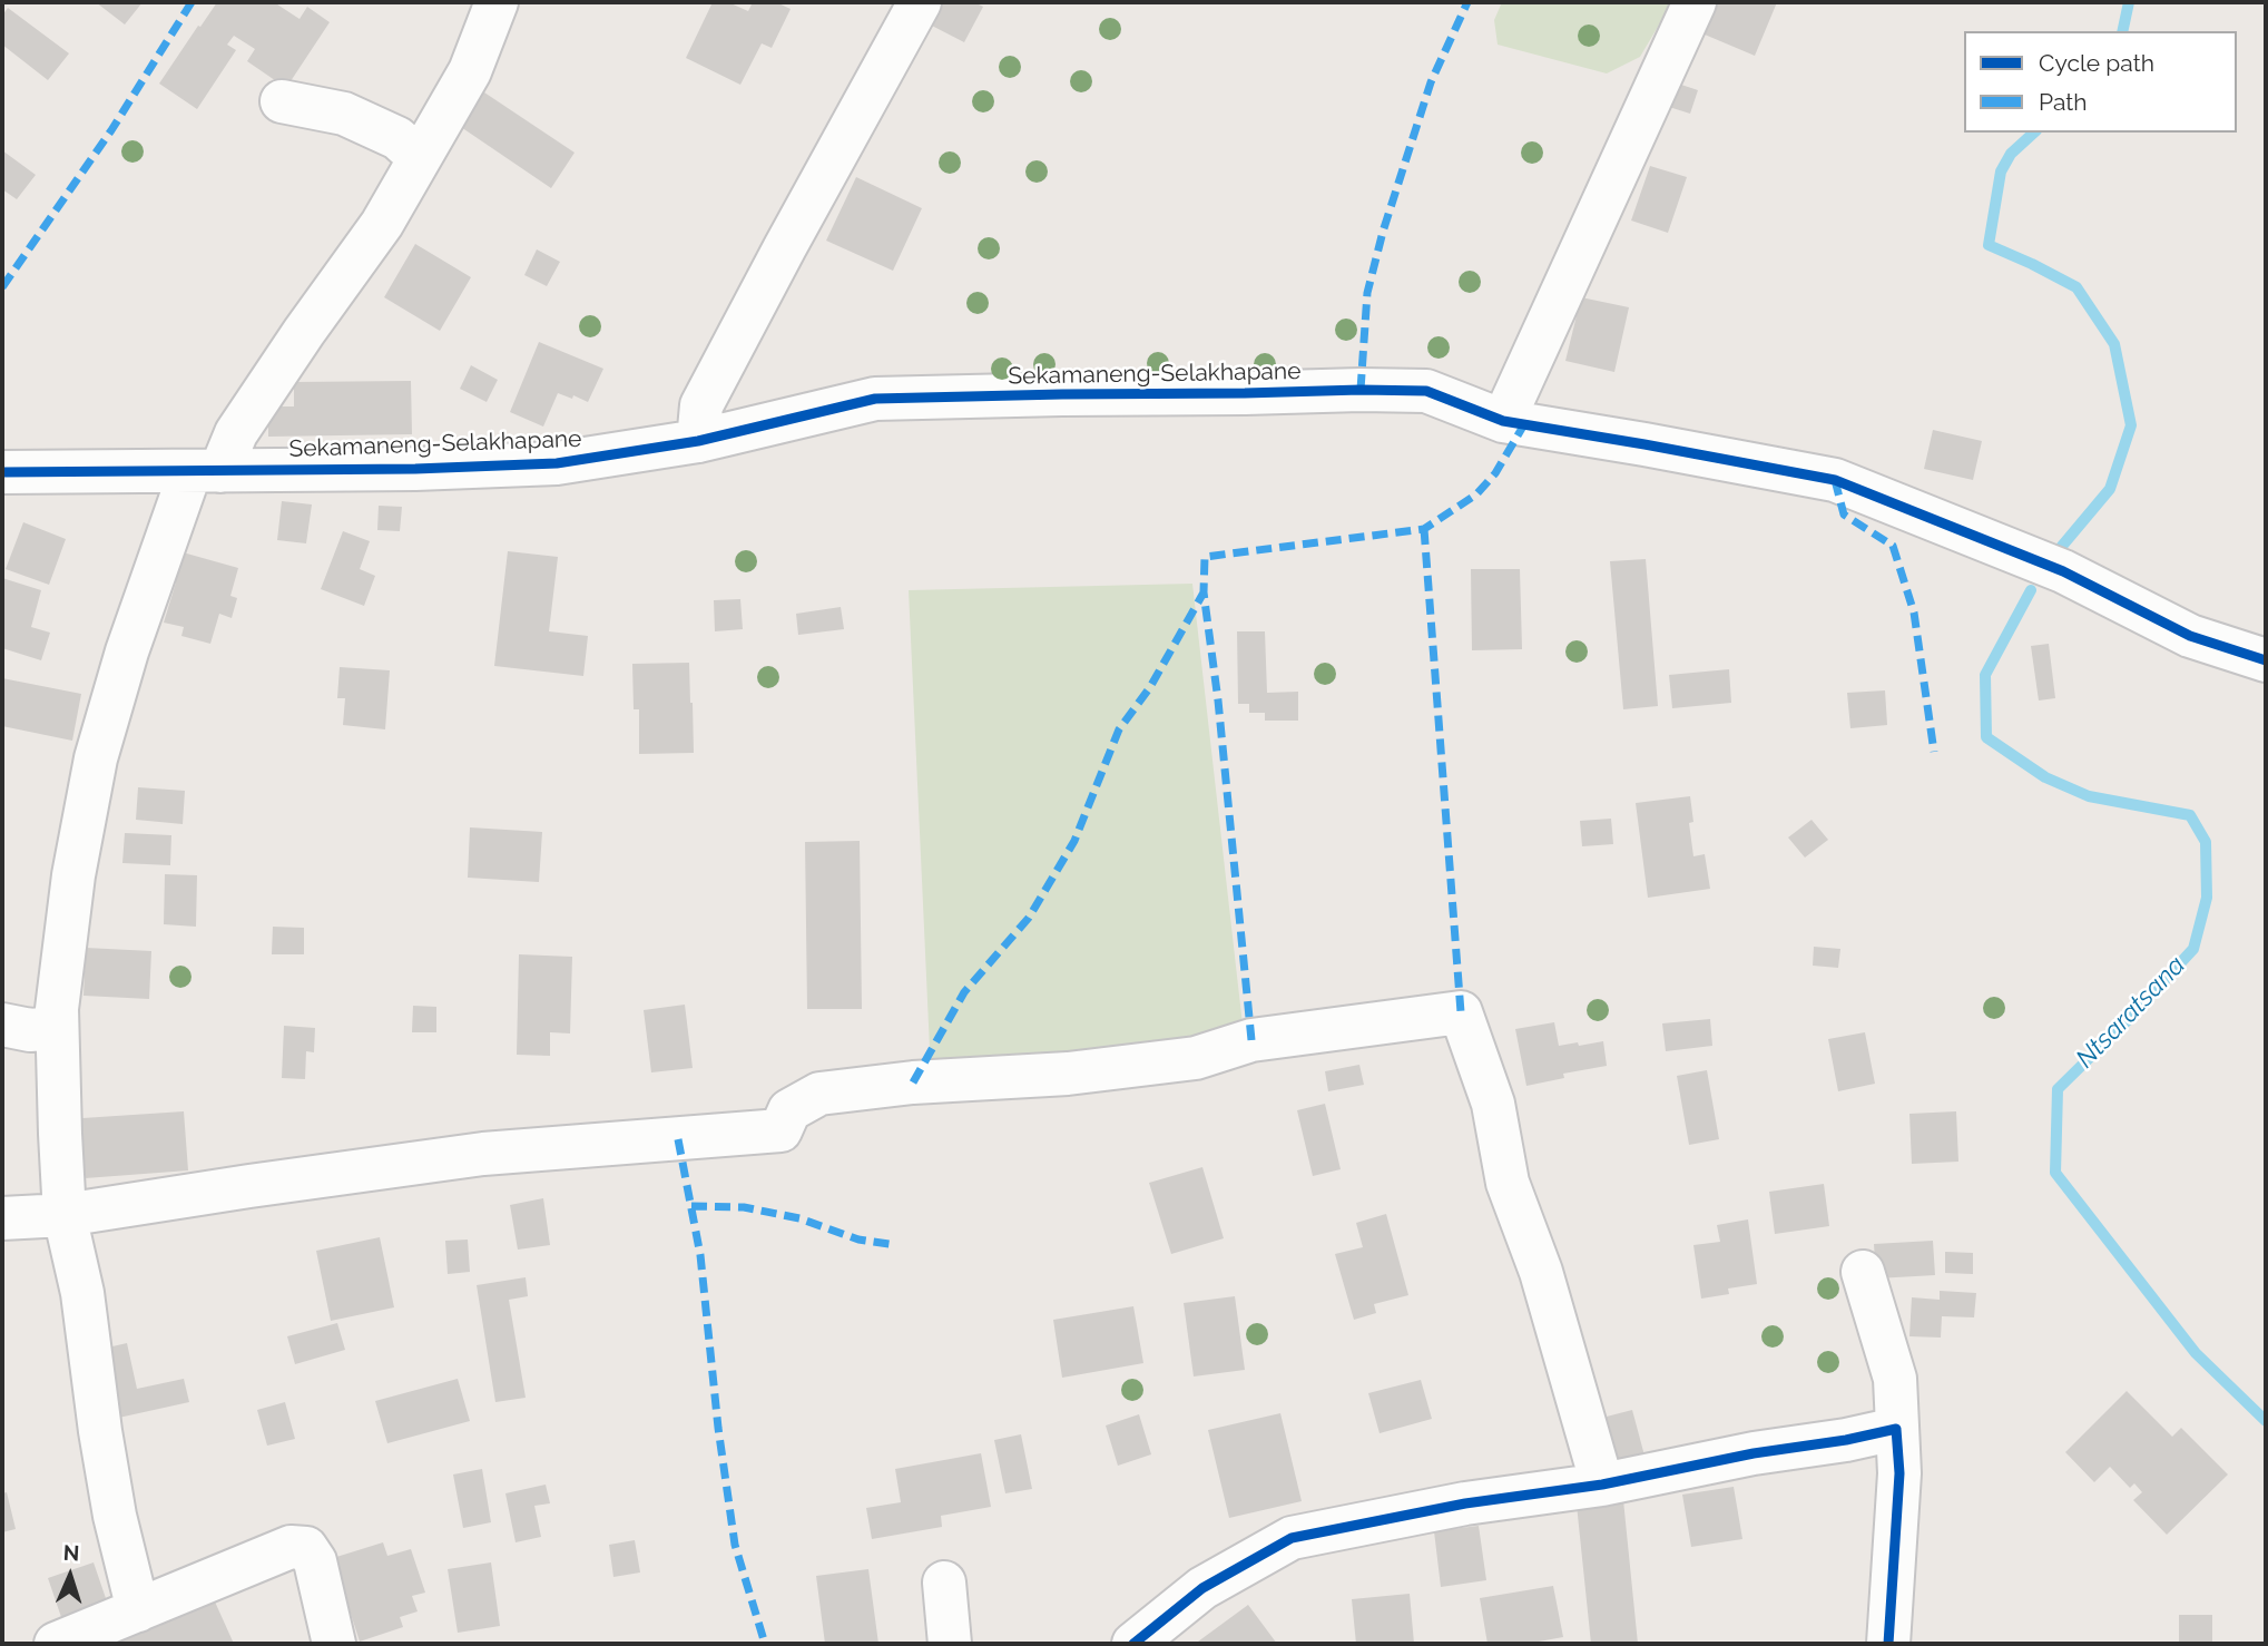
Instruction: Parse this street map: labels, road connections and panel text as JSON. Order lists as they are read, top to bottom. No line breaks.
{"streets":{"street":["Sekamaneng-Selakhapane"]},"water":["Ntsaratsana"],"legend":["Cycle path","Path"],"north":"top"}
